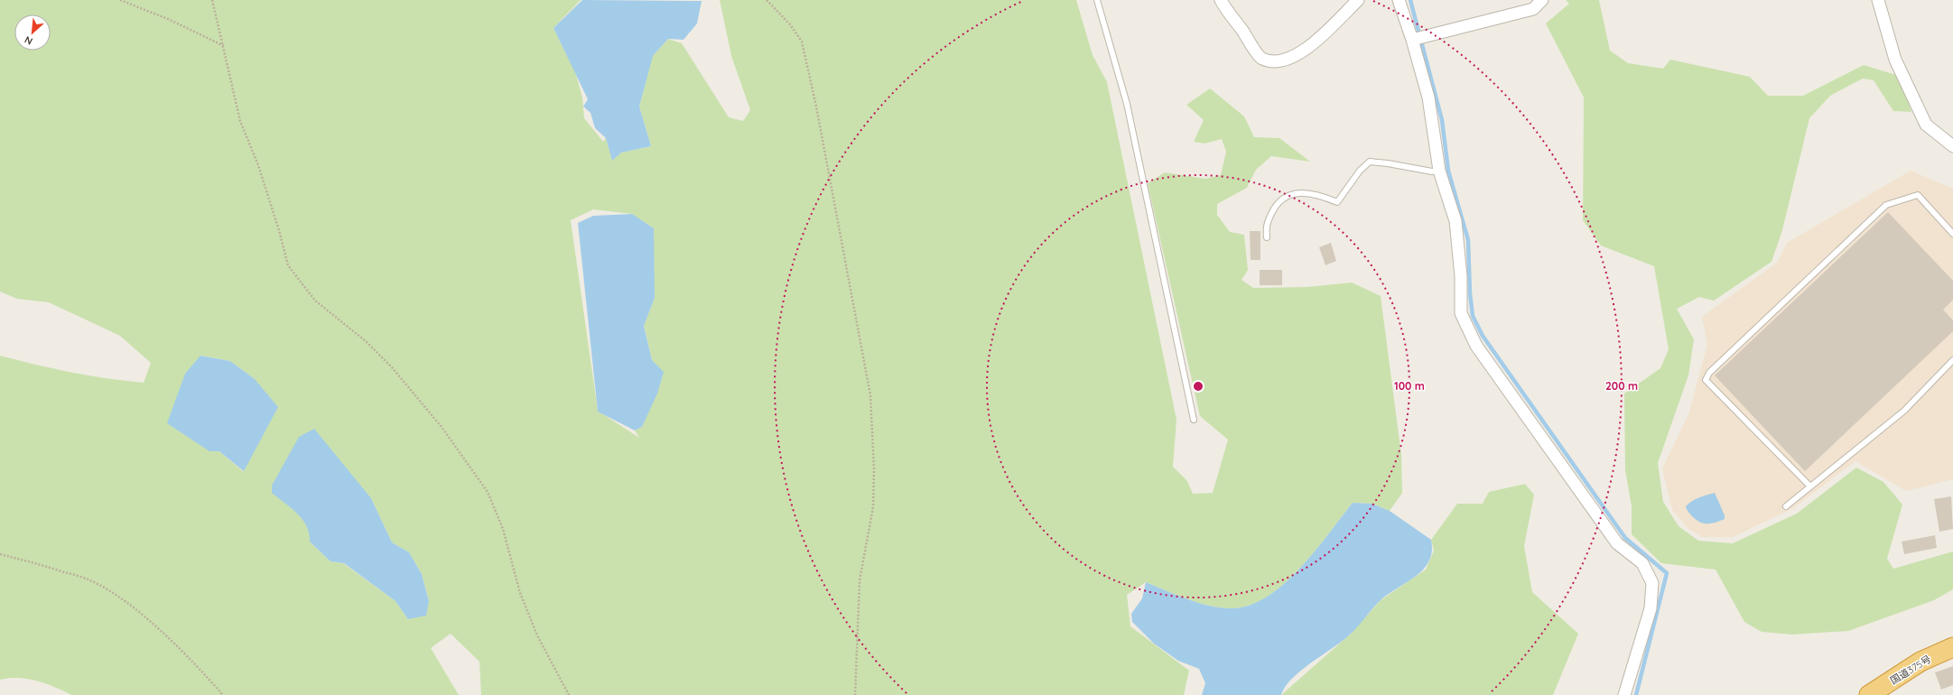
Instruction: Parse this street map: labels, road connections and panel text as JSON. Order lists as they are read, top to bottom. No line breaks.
{"streets":{"highway":["国道375号"]},"north":"bottom left","rings":["100 m","200 m"]}
